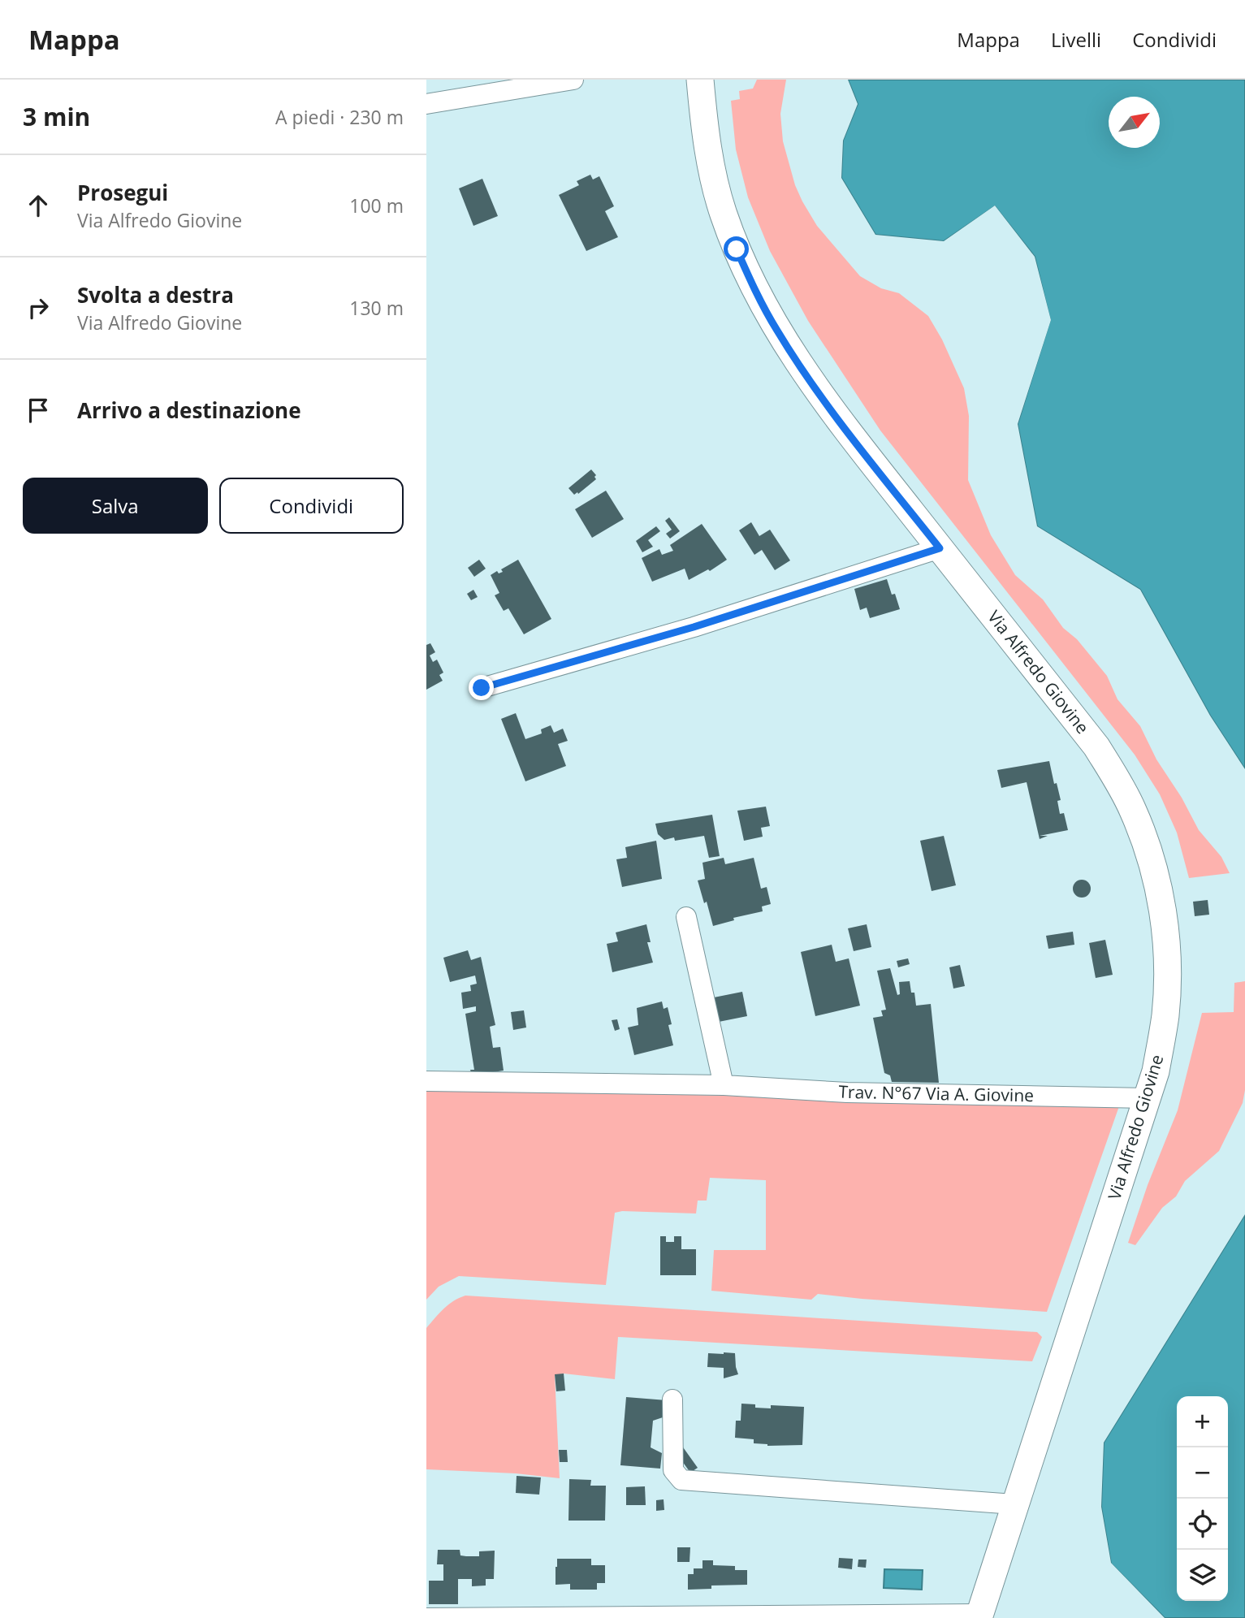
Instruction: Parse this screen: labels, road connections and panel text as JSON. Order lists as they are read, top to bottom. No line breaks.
{"streets":{"main road":["Via Alfredo Giovine"],"street":["Trav. N°67 Via A. Giovine"]},"crossings":[["Via Alfredo Giovine","Trav. N°67 Via A. Giovine"]],"north":"top right","page":{"header":"Mappa","nav":["Mappa","Livelli","Condividi"],"heading":["3 min","A piedi · 230 m"],"list":[["Prosegui","Via Alfredo Giovine","100 m"],["Svolta a destra","Via Alfredo Giovine","130 m"],"Arrivo a destinazione"],"buttons":["Salva","Condividi"],"map_buttons":["+","−"]}}
